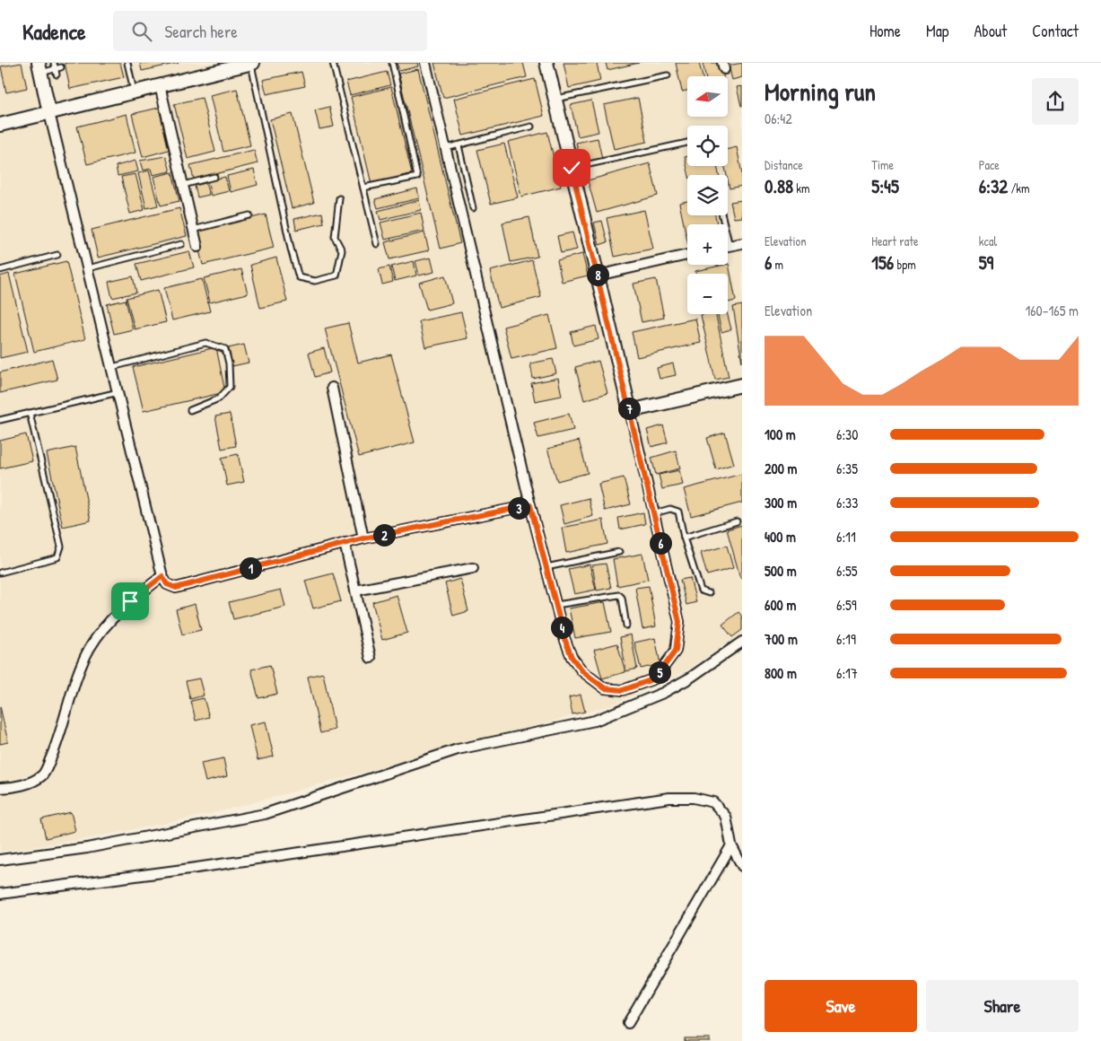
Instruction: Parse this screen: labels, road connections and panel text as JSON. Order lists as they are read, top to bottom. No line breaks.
{"north":"left","page":{"header":"Kadence","search":"Search here","nav":["Home","Map","About","Contact"],"heading":["Morning run","06:42"],"map_buttons":["+","−"],"stats":[["Distance","0.88 km"],["Time","5:45"],["Pace","6:32 /km"],["Elevation","6 m"],["Heart rate","156 bpm"],["kcal","59"]],"pins":["8","7","3","2","6","1","4","5"],"chart":["Elevation","160–165 m"],"list":[{"name":"100 m","note":"6:30"},{"name":"200 m","note":"6:35"},{"name":"300 m","note":"6:33"},{"name":"400 m","note":"6:11"},{"name":"500 m","note":"6:55"},{"name":"600 m","note":"6:59"},{"name":"700 m","note":"6:19"},{"name":"800 m","note":"6:17"}],"buttons":["Save","Share"]}}
